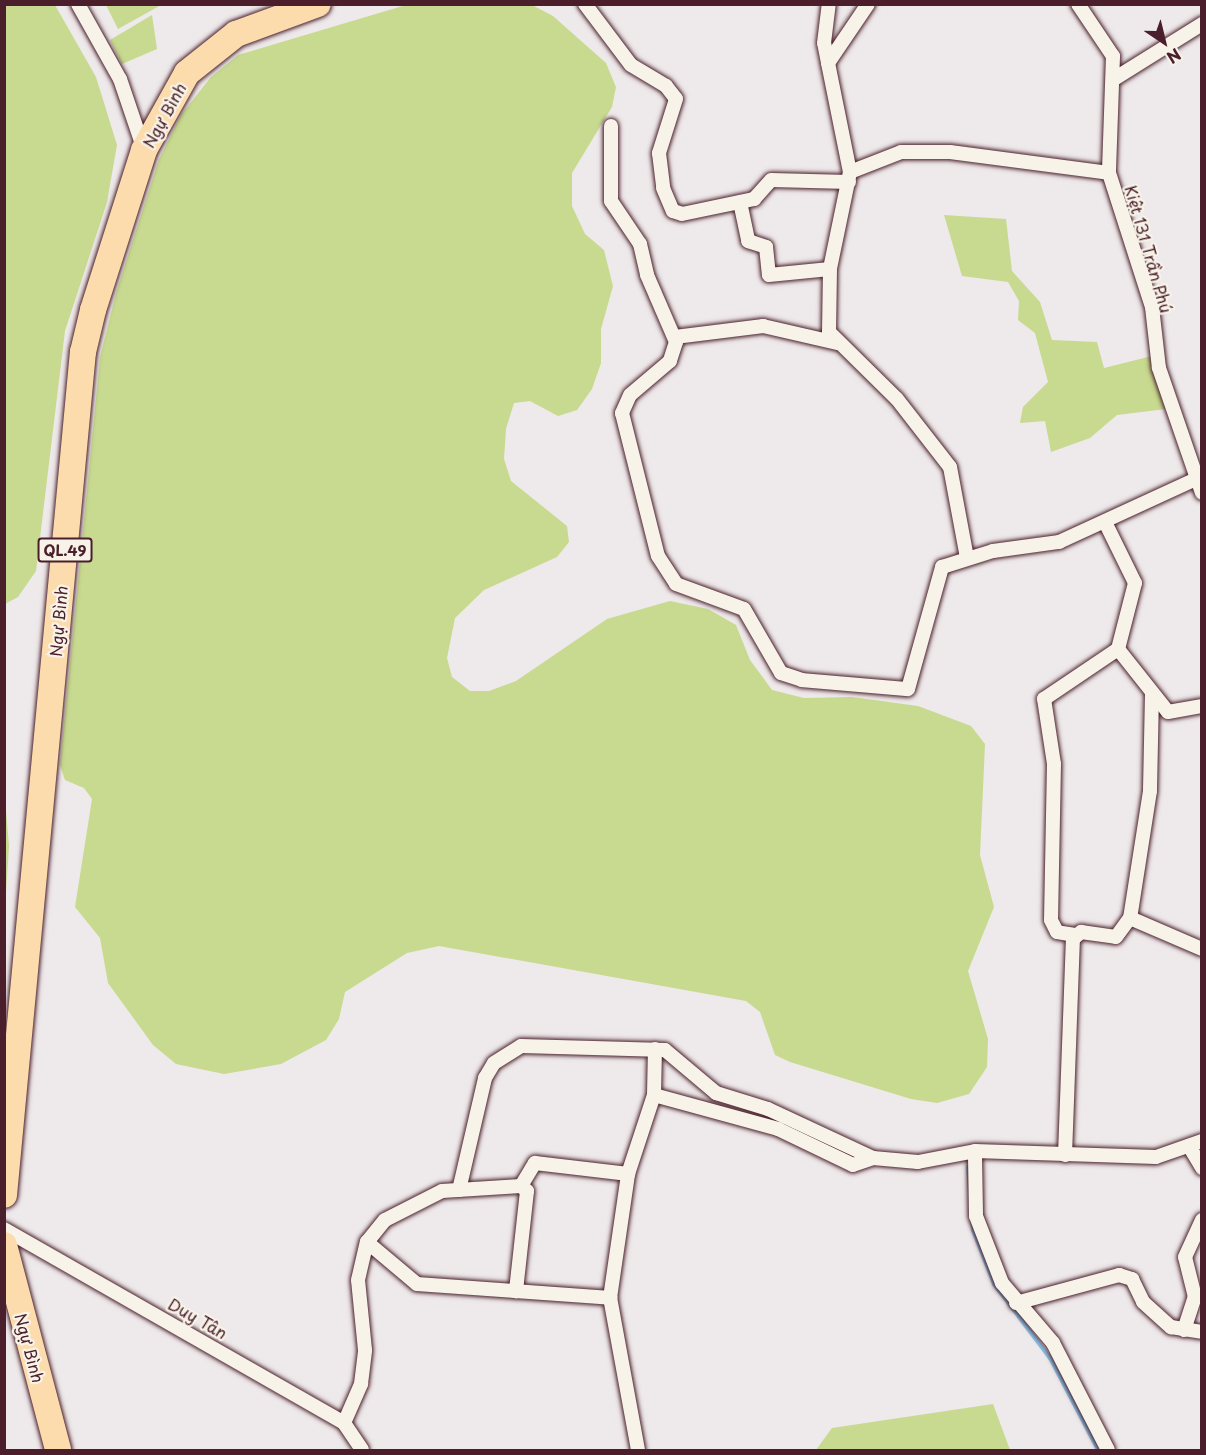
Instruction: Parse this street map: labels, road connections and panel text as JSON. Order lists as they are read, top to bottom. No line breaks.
{"streets":{"highway":["Ngự Bình","QL.49"],"street":["Kiệt 131 Trần Phú","Duy Tân"]},"north":"bottom right"}
